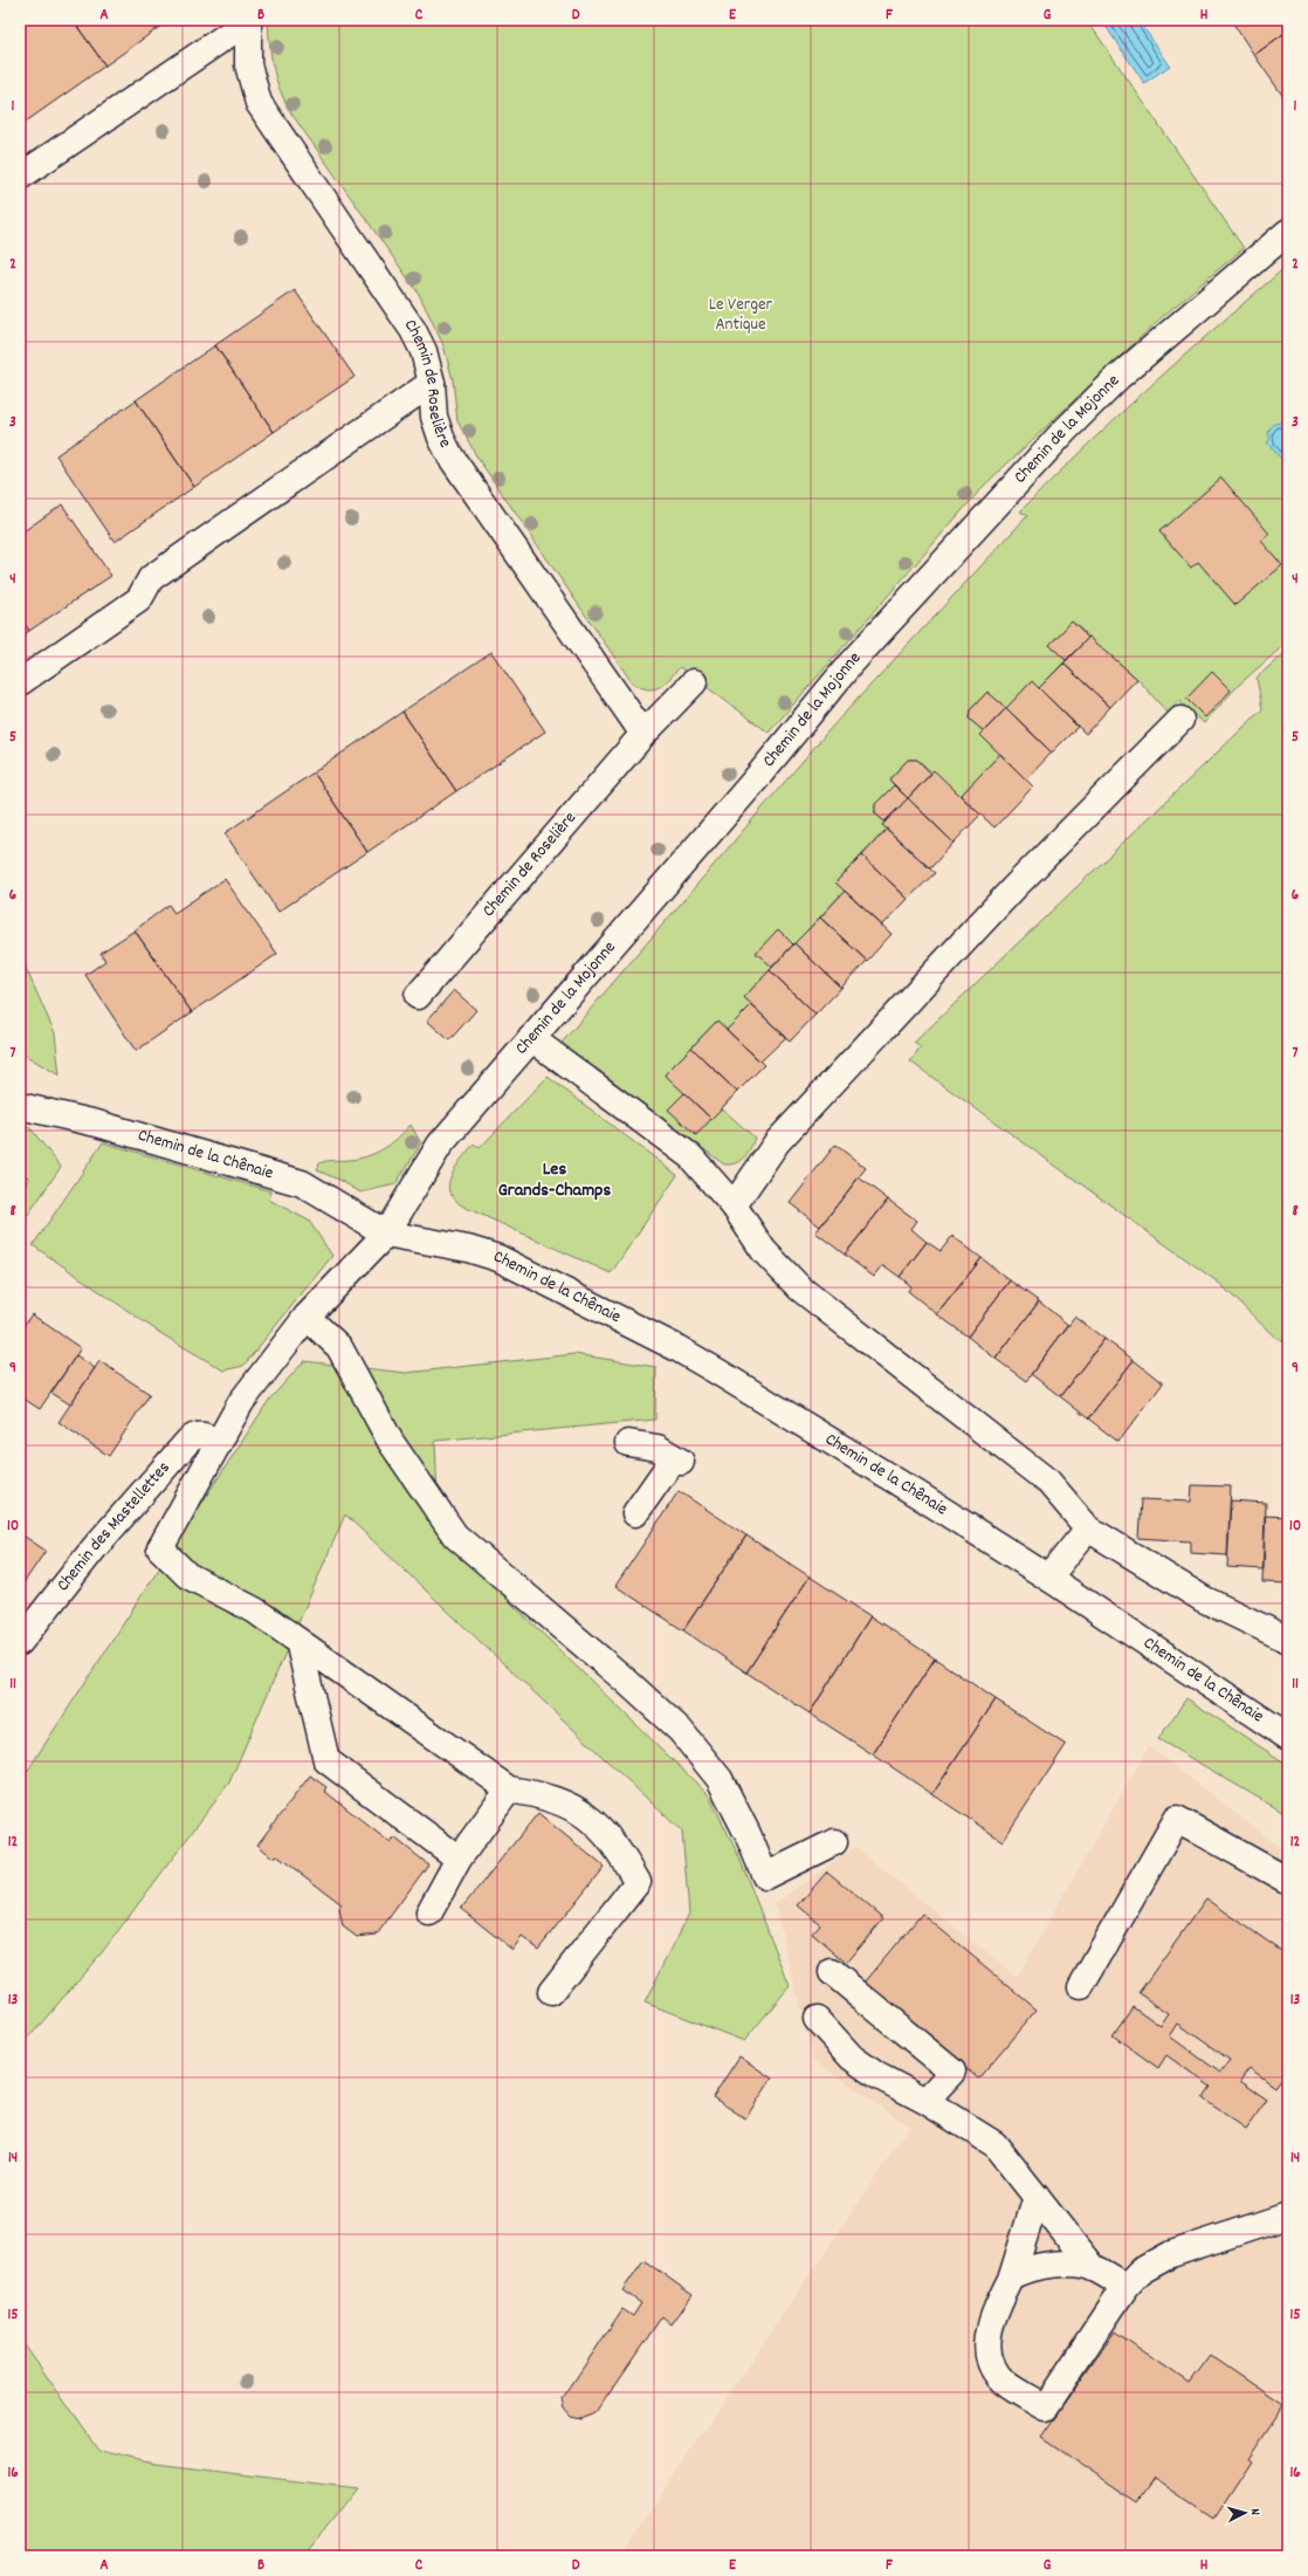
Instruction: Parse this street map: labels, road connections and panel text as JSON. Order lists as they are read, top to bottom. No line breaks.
{"streets":{"street":["Chemin de Roselière","Chemin de la Mojonne","Chemin de la Chênaie","Chemin des Mastellettes"]},"crossings":[["Chemin de la Mojonne","Chemin de la Chênaie"],["Chemin de la Mojonne","Chemin des Mastellettes"],["Chemin de la Chênaie","Chemin des Mastellettes"]],"districts":["Les Grands-Champs"],"parks":["Le Verger Antique"],"north":"right","grid":{"columns":["A","B","C","D","E","F","G","H"],"rows":["1","2","3","4","5","6","7","8","9","10","11","12","13","14","15","16"]}}
